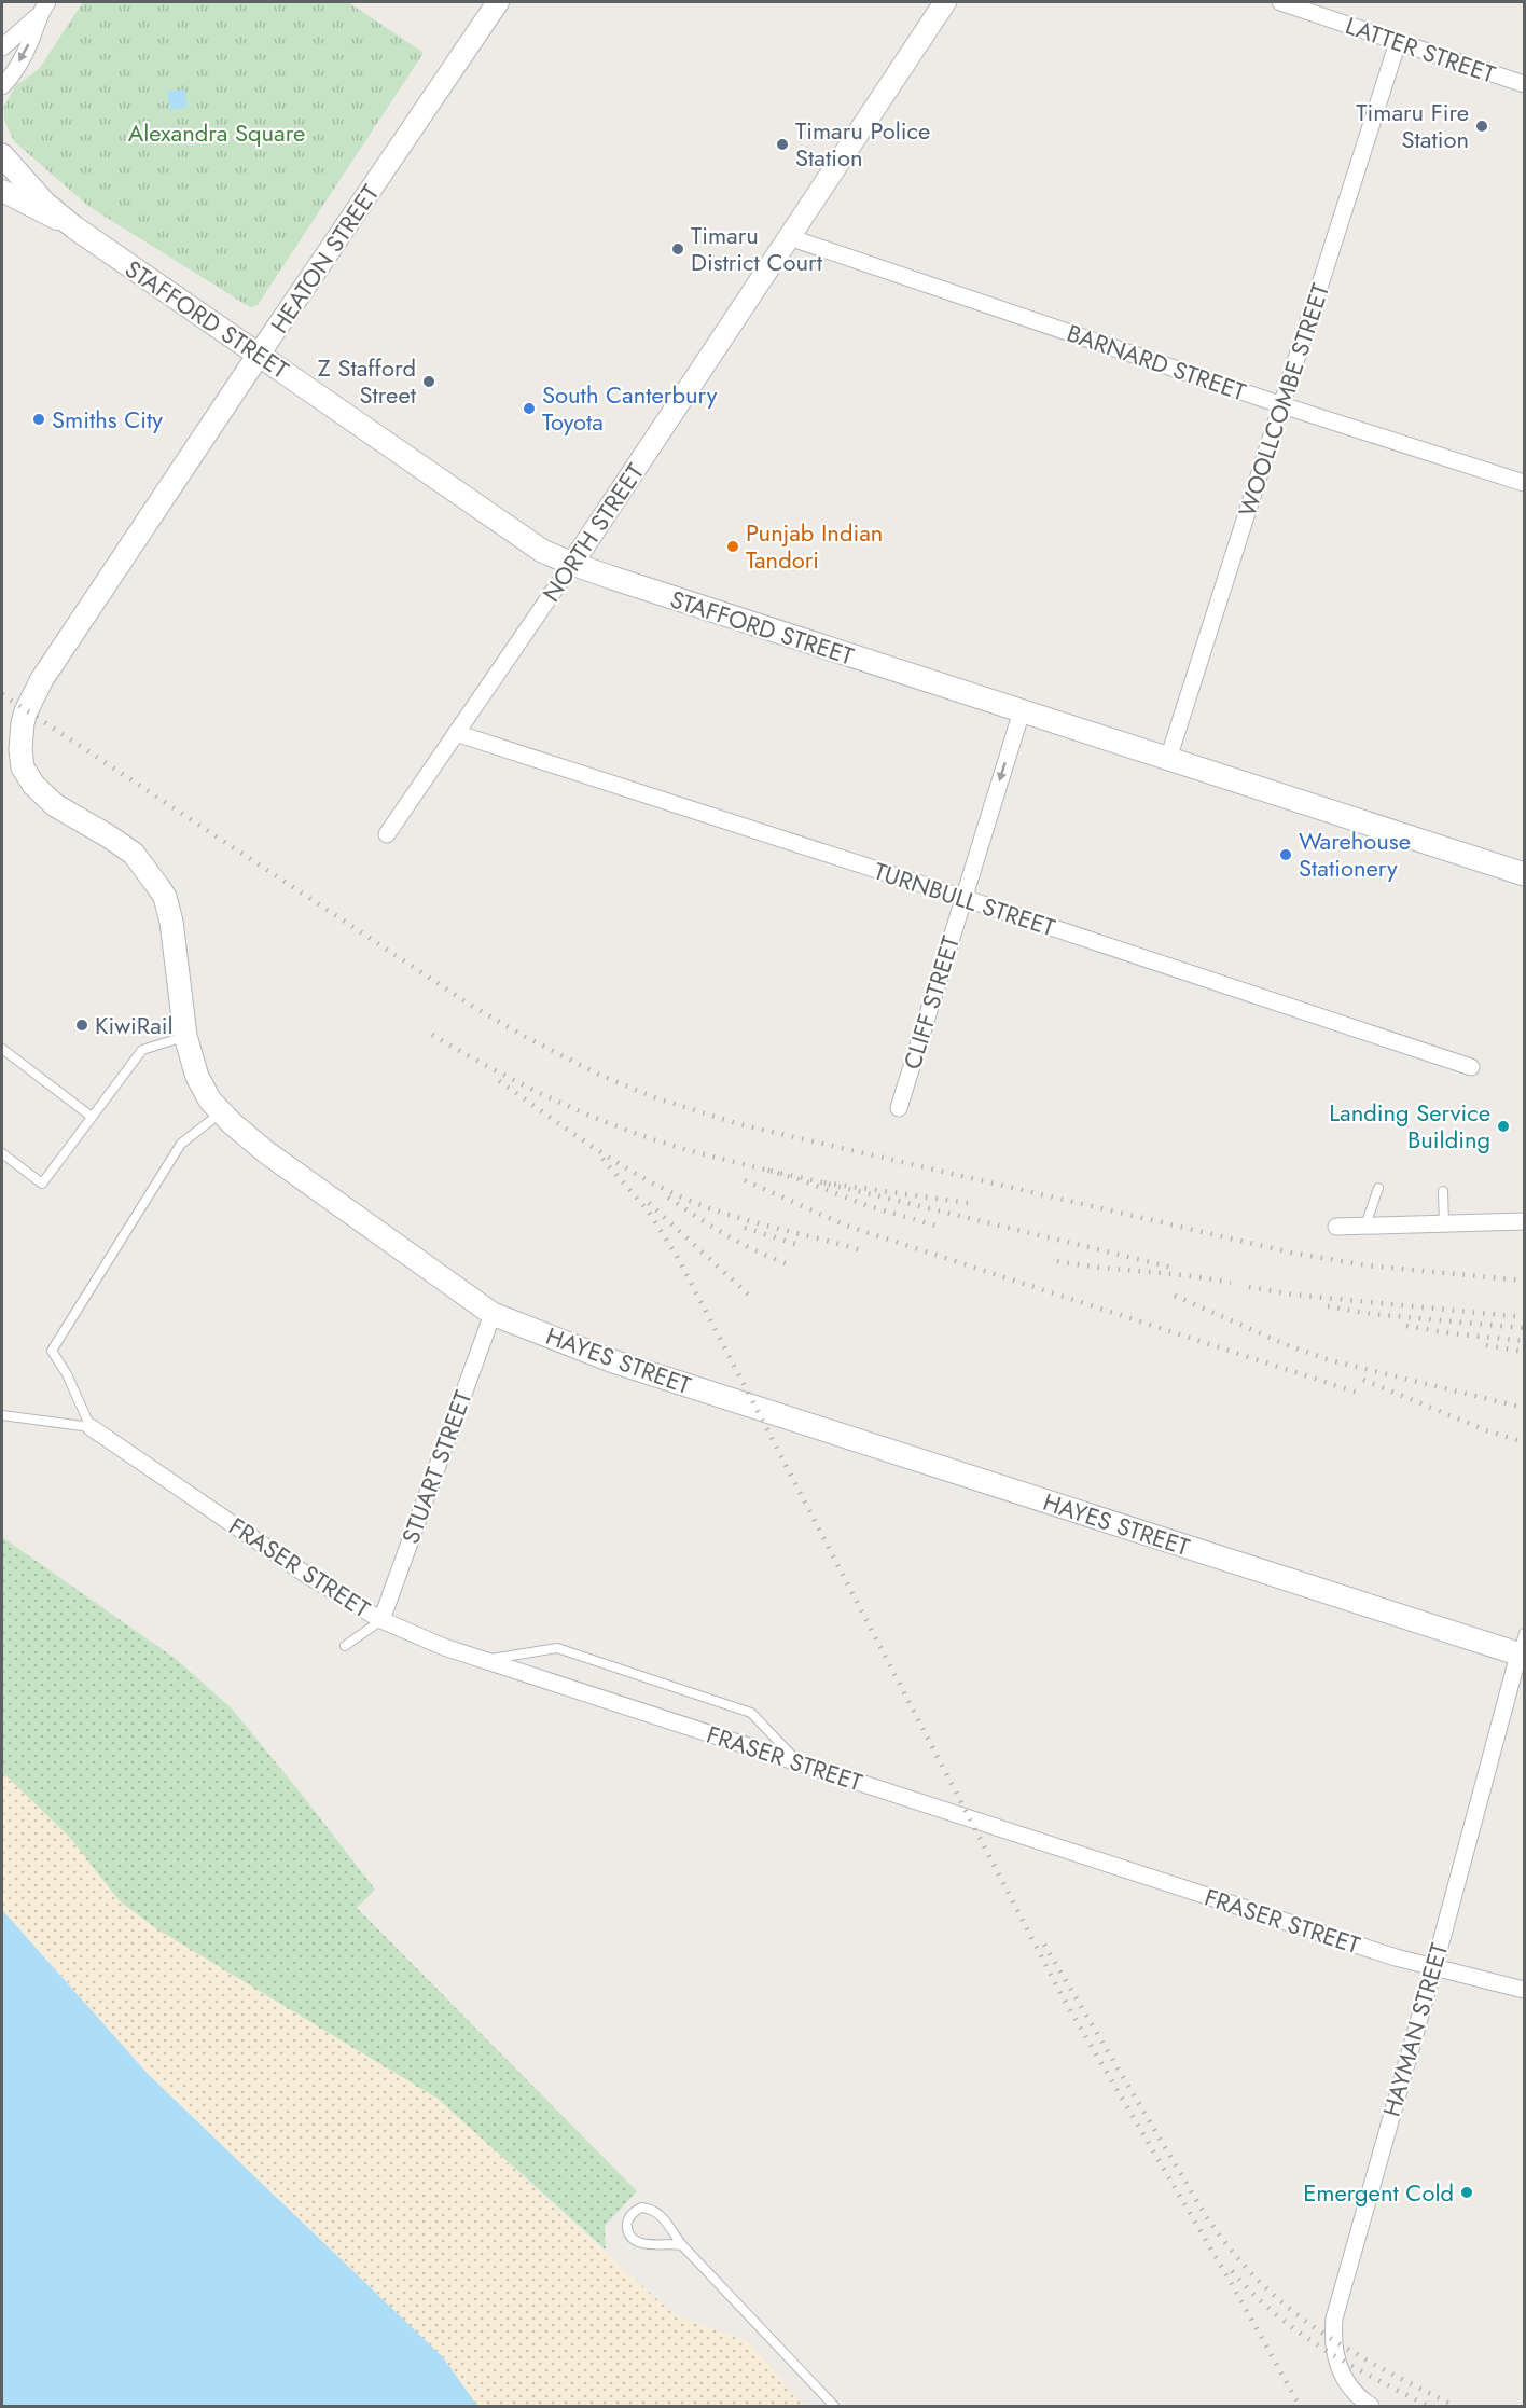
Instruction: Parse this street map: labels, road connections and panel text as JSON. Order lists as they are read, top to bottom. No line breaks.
{"streets":{"main road":["HEATON STREET","STAFFORD STREET","HAYES STREET"],"street":["LATTER STREET","BARNARD STREET","WOOLLCOMBE STREET","NORTH STREET","TURNBULL STREET","CLIFF STREET","STUART STREET","FRASER STREET","HAYMAN STREET"]},"crossings":[["LATTER STREET","WOOLLCOMBE STREET"],["HEATON STREET","STAFFORD STREET"],["HEATON STREET","HAYES STREET"],["STAFFORD STREET","WOOLLCOMBE STREET"],["STAFFORD STREET","NORTH STREET"],["STAFFORD STREET","CLIFF STREET"],["BARNARD STREET","WOOLLCOMBE STREET"],["BARNARD STREET","NORTH STREET"],["NORTH STREET","TURNBULL STREET"],["TURNBULL STREET","CLIFF STREET"],["HAYES STREET","STUART STREET"],["HAYES STREET","HAYMAN STREET"],["STUART STREET","FRASER STREET"],["FRASER STREET","HAYMAN STREET"]],"one_way":["CLIFF STREET"],"parks":["Alexandra Square"],"places":["Timaru Fire Station","Timaru Police Station","Timaru District Court","Z Stafford Street","South Canterbury Toyota","Smiths City","Punjab Indian Tandori","Warehouse Stationery","KiwiRail","Landing Service Building","Emergent Cold"]}
